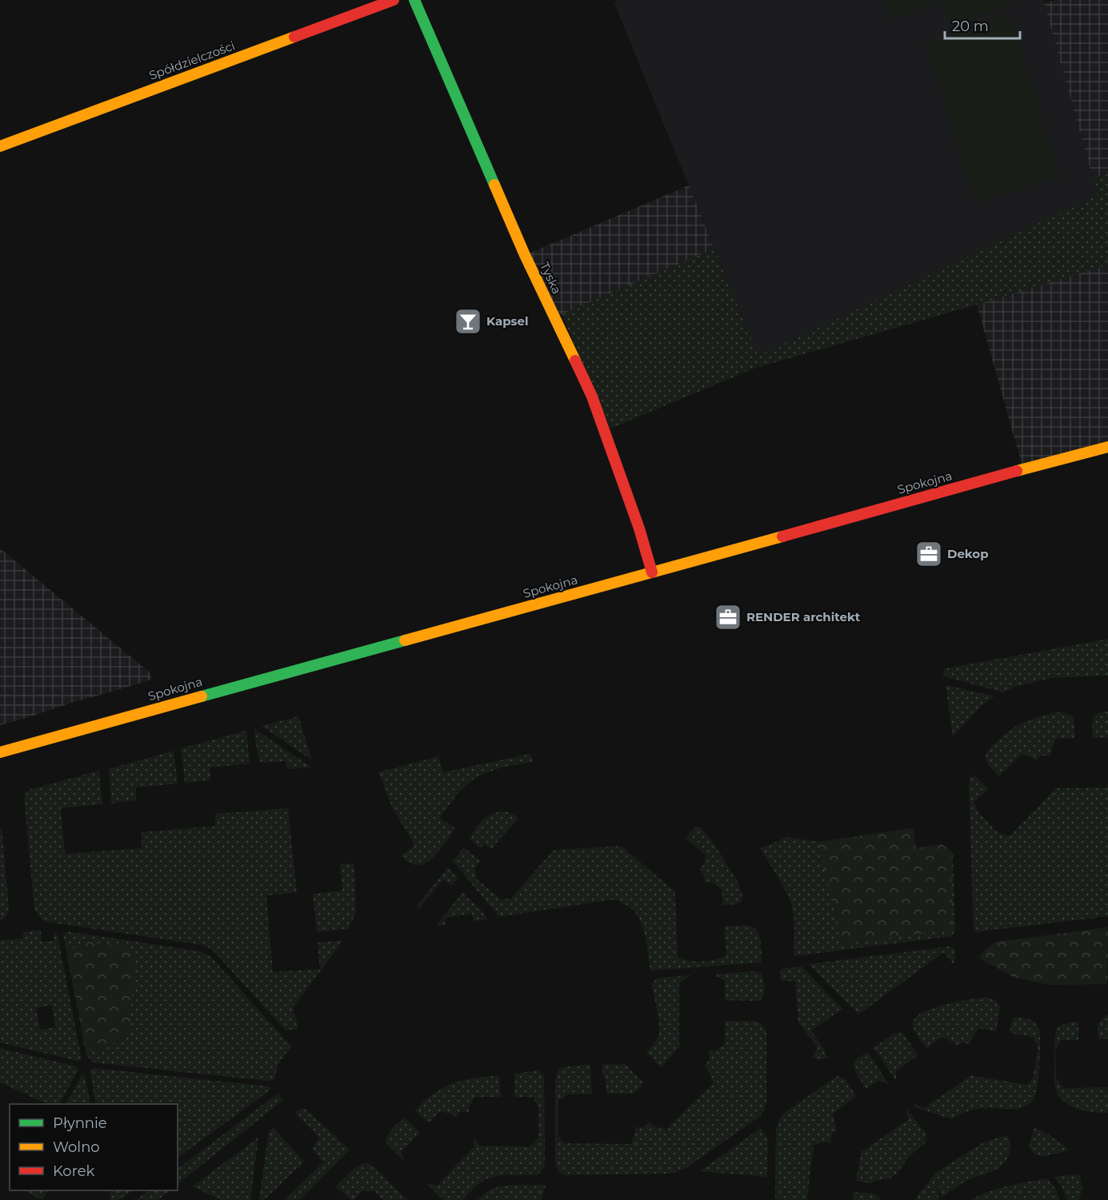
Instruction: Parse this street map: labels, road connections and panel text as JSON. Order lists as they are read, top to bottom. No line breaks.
{"streets":{"street":["Spółdzielczości","Tyska","Spokojna"]},"crossings":[["Tyska","Spokojna"]],"places":{"bar":["Kapsel"],"office":["Dekop","RENDER architekt"]},"legend":["Płynnie","Wolno","Korek"],"scale_bar":"20 m"}
